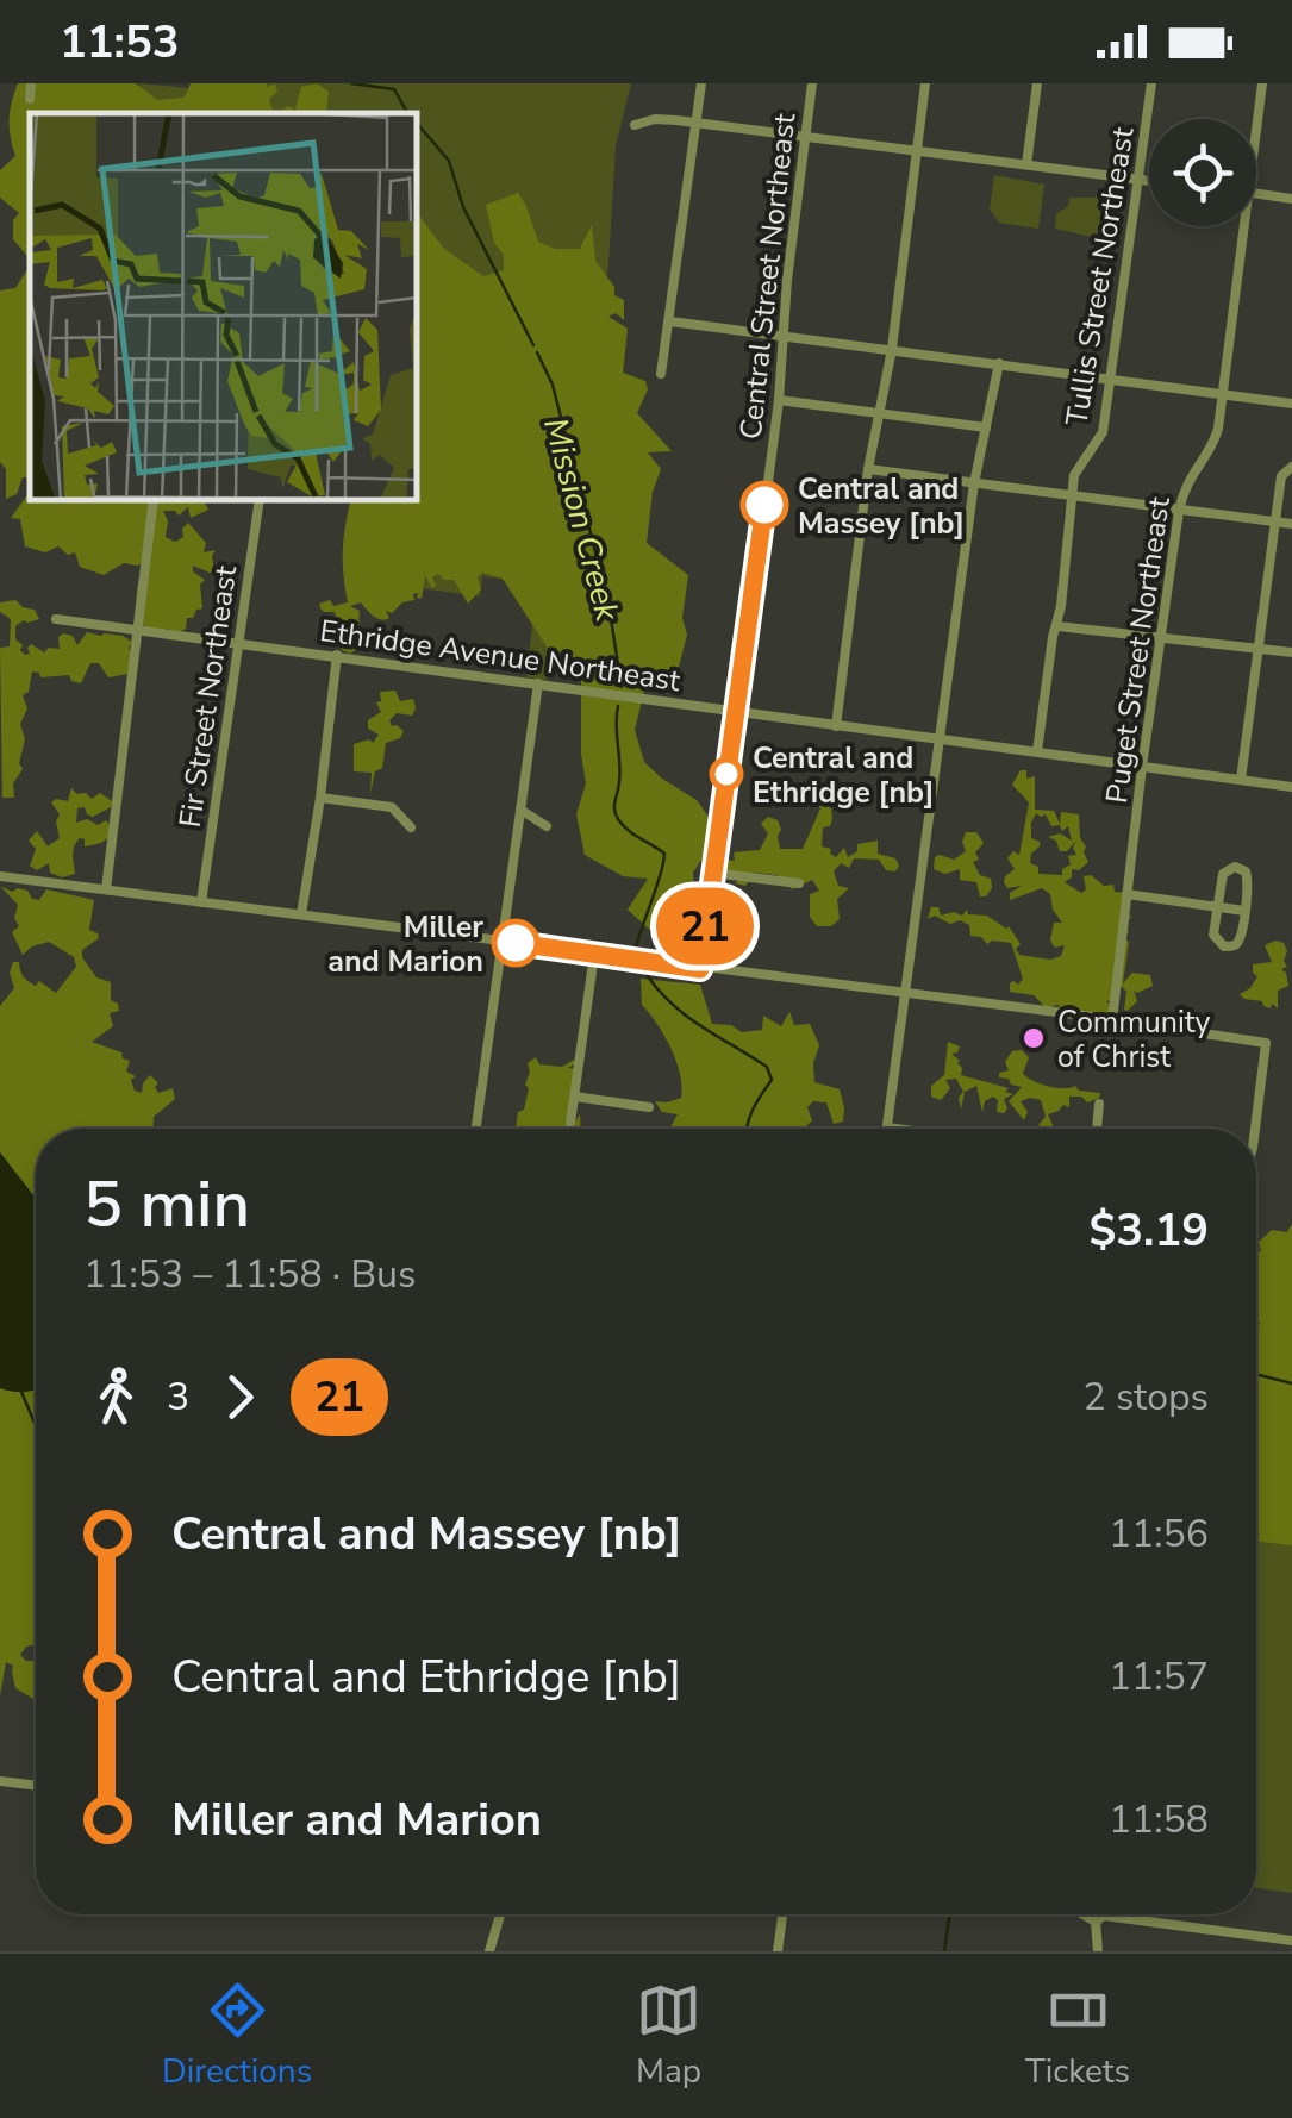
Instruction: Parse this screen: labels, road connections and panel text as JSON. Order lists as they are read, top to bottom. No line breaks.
{"streets":{"street":["Central Street Northeast","Tullis Street Northeast","Puget Street Northeast","Ethridge Avenue Northeast","Fir Street Northeast"]},"crossings":[["Central Street Northeast","Ethridge Avenue Northeast"],["Tullis Street Northeast","Ethridge Avenue Northeast"],["Puget Street Northeast","Ethridge Avenue Northeast"],["Ethridge Avenue Northeast","Fir Street Northeast"]],"water":["Mission Creek"],"places":["Central and Massey [nb]","Central and Ethridge [nb]","Miller and Marion","Community of Christ"],"lines":["bus line 21"],"page":{"status":"11:53","on_map":"21","heading":["5 min","11:53 – 11:58 · Bus","$3.19"],"legs":["3","21","2 stops"],"list":[{"name":"Central and Massey [nb]","value":"11:56"},{"name":"Central and Ethridge [nb]","value":"11:57"},{"name":"Miller and Marion","value":"11:58"}],"tabs":["Directions","Map","Tickets"]}}
